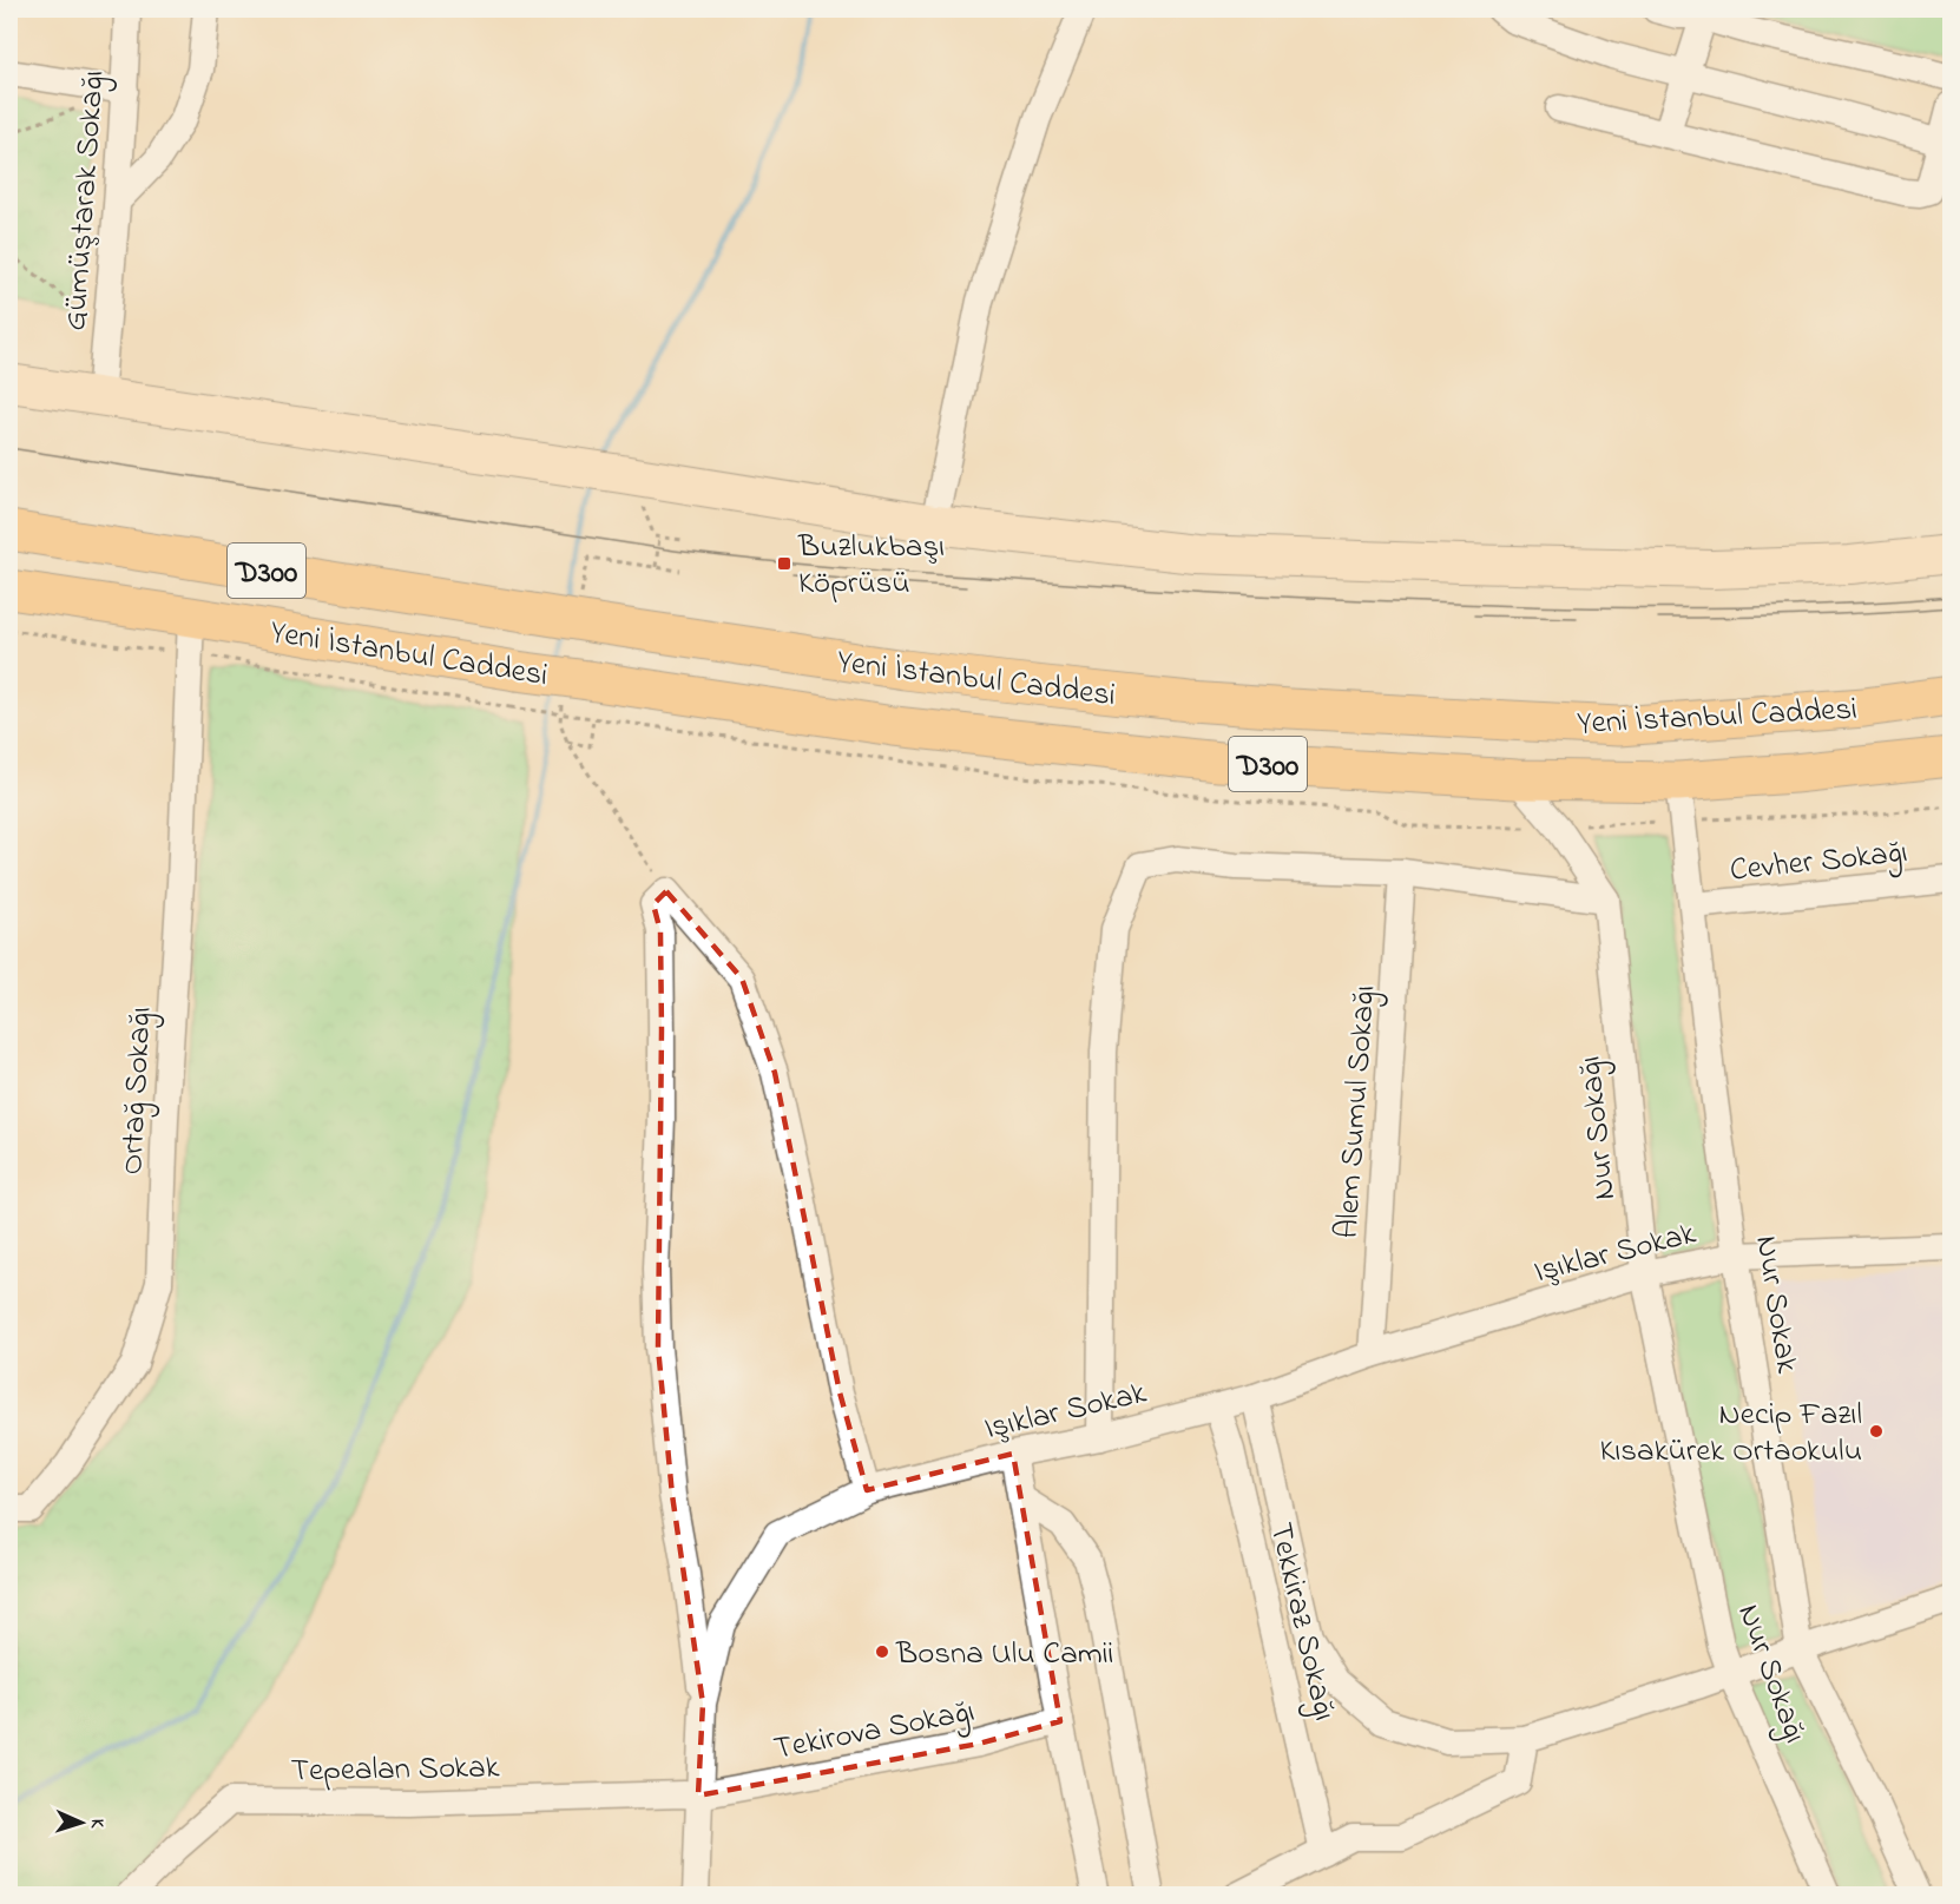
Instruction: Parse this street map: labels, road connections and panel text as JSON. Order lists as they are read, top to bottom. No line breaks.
{"streets":{"highway":["D300","Yeni İstanbul Caddesi"],"street":["Gümüştarak Sokağı","Cevher Sokağı","Ortağ Sokağı","Alem Sumul Sokağı","Nur Sokağı","Işıklar Sokak","Nur Sokak","Tekkiraz Sokağı","Tekirova Sokağı","Tepealan Sokak"]},"crossings":[["Yeni İstanbul Caddesi","Ortağ Sokağı"],["Yeni İstanbul Caddesi","Nur Sokağı"],["Yeni İstanbul Caddesi","Nur Sokak"],["Cevher Sokağı","Nur Sokak"],["Alem Sumul Sokağı","Işıklar Sokak"],["Nur Sokağı","Işıklar Sokak"],["Işıklar Sokak","Nur Sokak"],["Işıklar Sokak","Tekkiraz Sokağı"],["Işıklar Sokak","Tekirova Sokağı"],["Işıklar Sokak","Tepealan Sokak"],["Tekirova Sokağı","Tepealan Sokak"]],"places":{"transit":["Buzlukbaşı Köprüsü"],"other":["Necip Fazıl Kısakürek Ortaokulu","Bosna Ulu Camii"]},"north":"right"}
